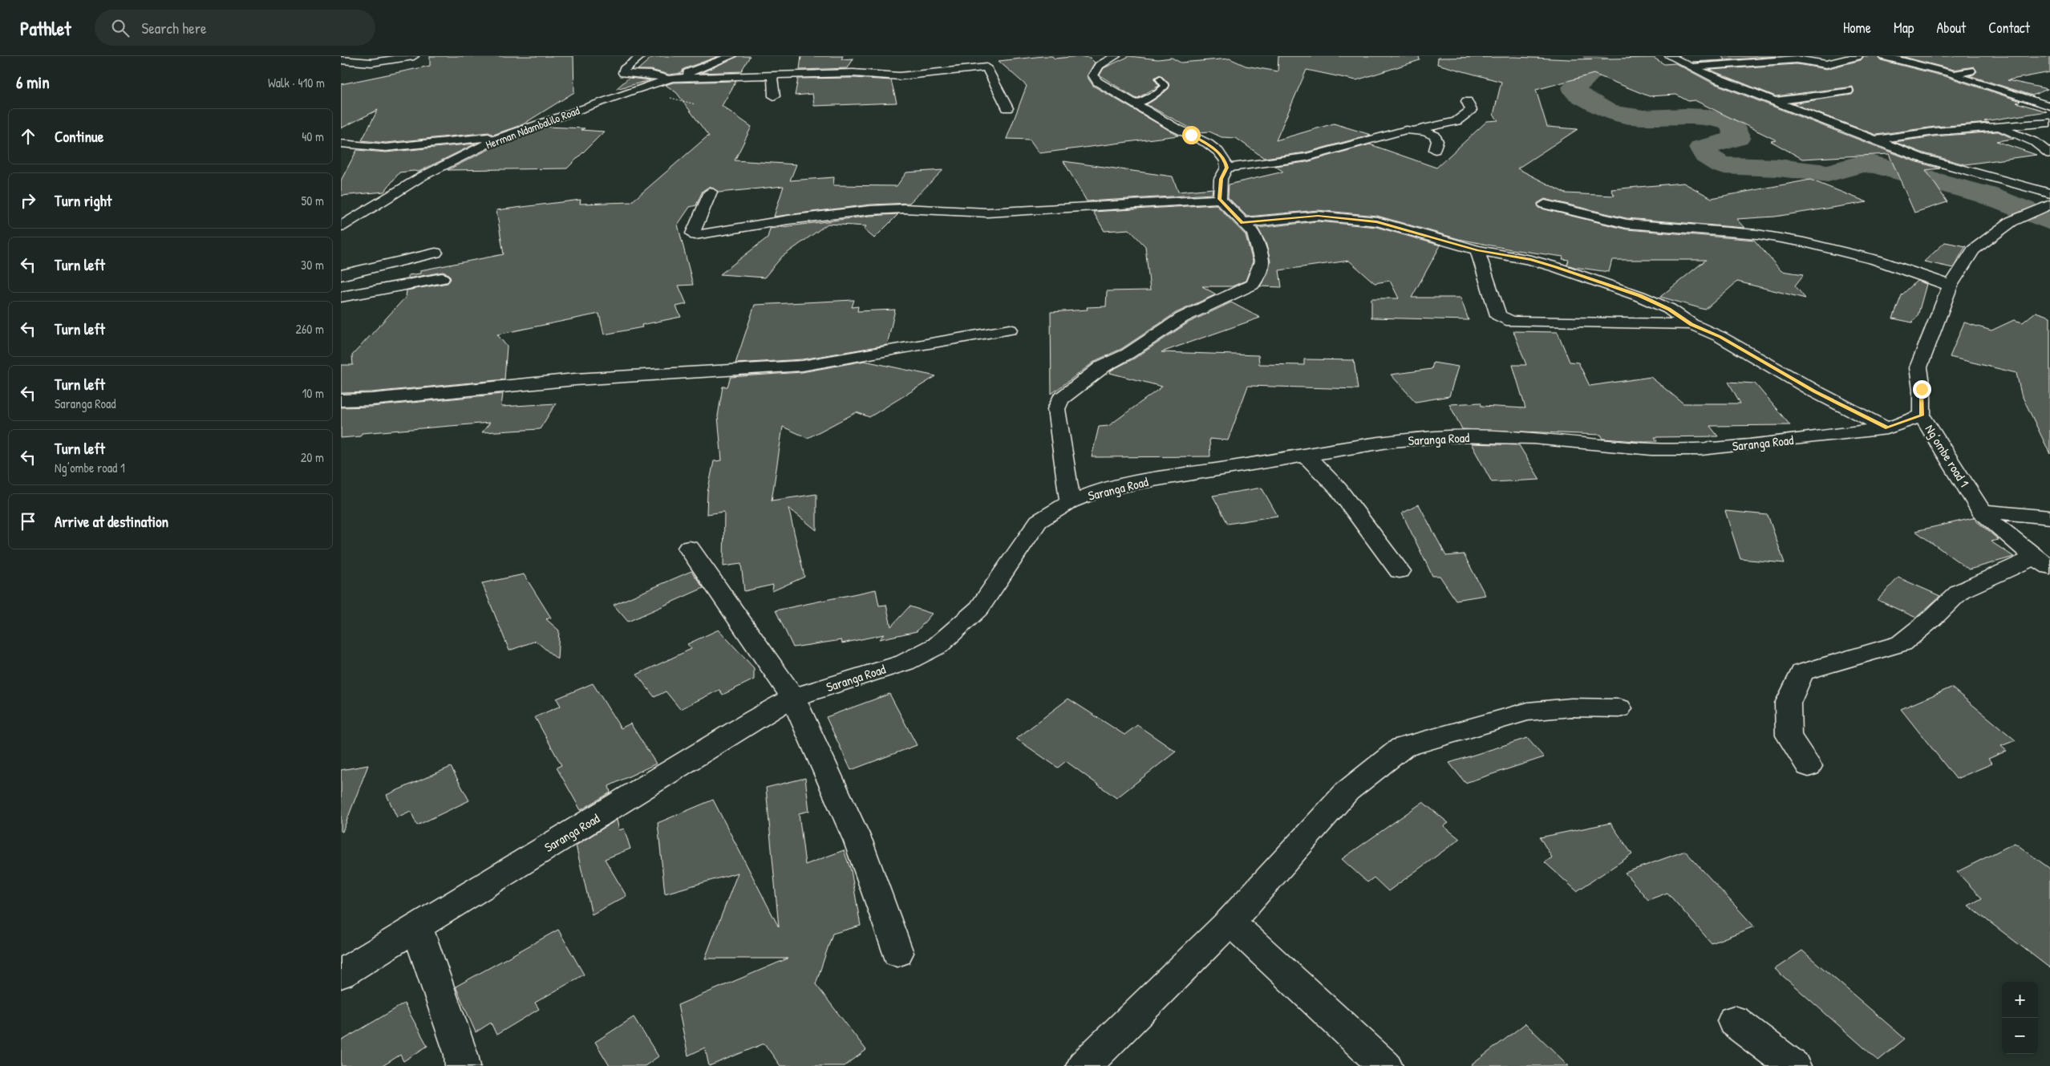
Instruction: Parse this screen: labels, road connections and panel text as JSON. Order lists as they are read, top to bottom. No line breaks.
{"streets":{"street":["Herman Ndambalilo Road","Saranga Road","Ng’ombe road 1"]},"crossings":[["Saranga Road","Ng’ombe road 1"]],"page":{"header":"Pathlet","search":"Search here","nav":["Home","Map","About","Contact"],"heading":["6 min","Walk · 410 m"],"list":[["Continue","40 m"],["Turn right","50 m"],["Turn left","30 m"],["Turn left","260 m"],["Turn left","Saranga Road","10 m"],["Turn left","Ng’ombe road 1","20 m"],"Arrive at destination"],"map_buttons":["+","−"]}}
